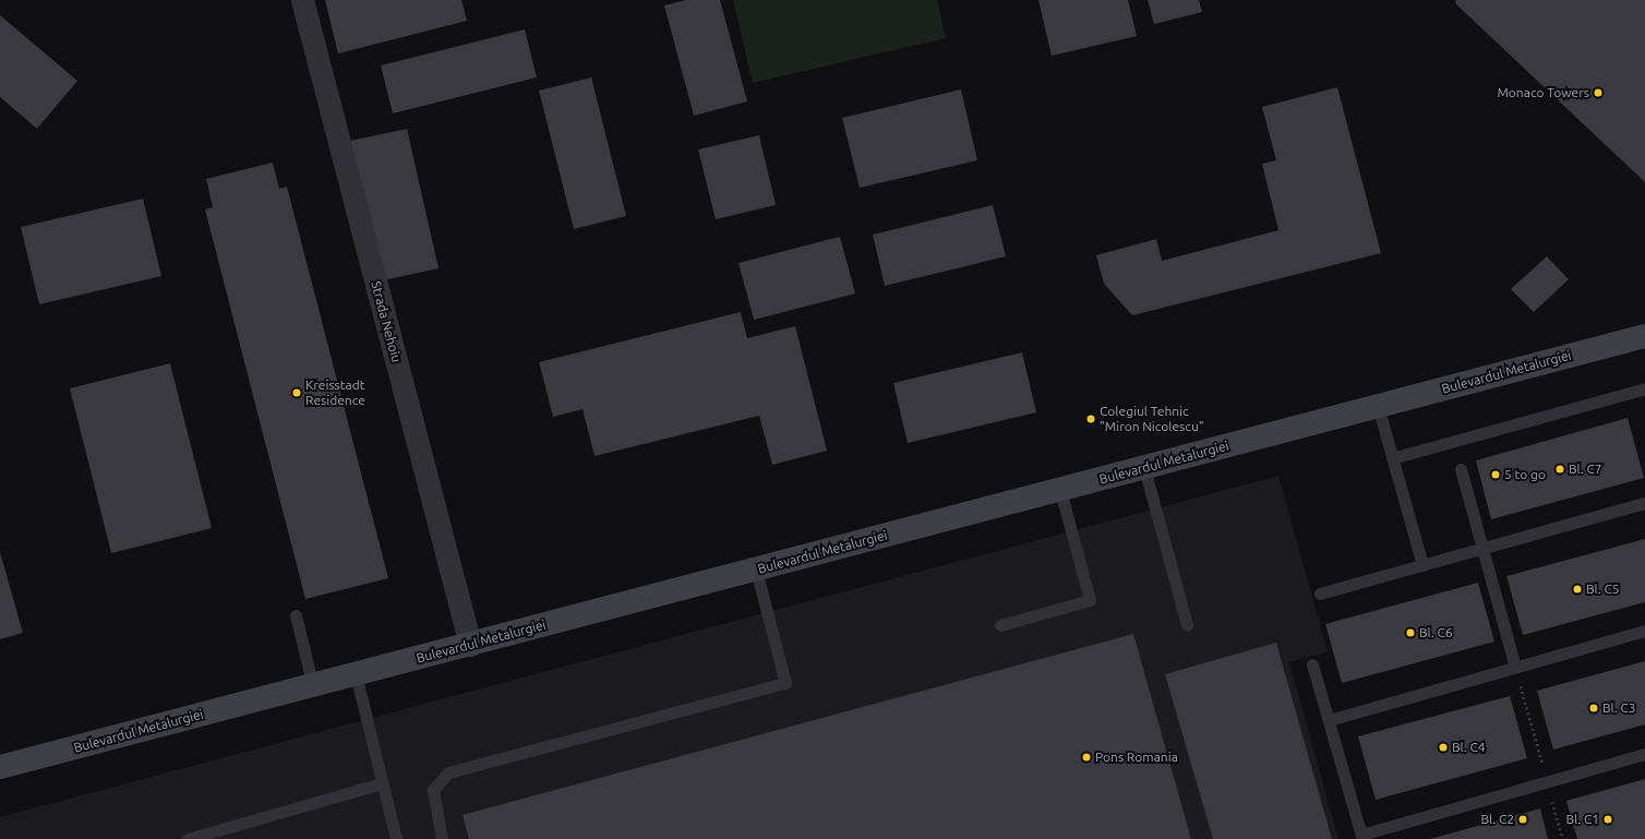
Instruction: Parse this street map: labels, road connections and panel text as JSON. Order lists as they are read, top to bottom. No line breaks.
{"streets":{"main road":["Bulevardul Metalurgiei"],"street":["Strada Nehoiu"]},"crossings":[["Strada Nehoiu","Bulevardul Metalurgiei"]],"places":["Monaco Towers","Kreisstadt Residence","Colegiul Tehnic \"Miron Nicolescu\"","Bl. C7","5 to go","Bl. C5","Bl. C6","Bl. C3","Bl. C4","Pons Romania","Bl. C2","Bl. C1"]}
